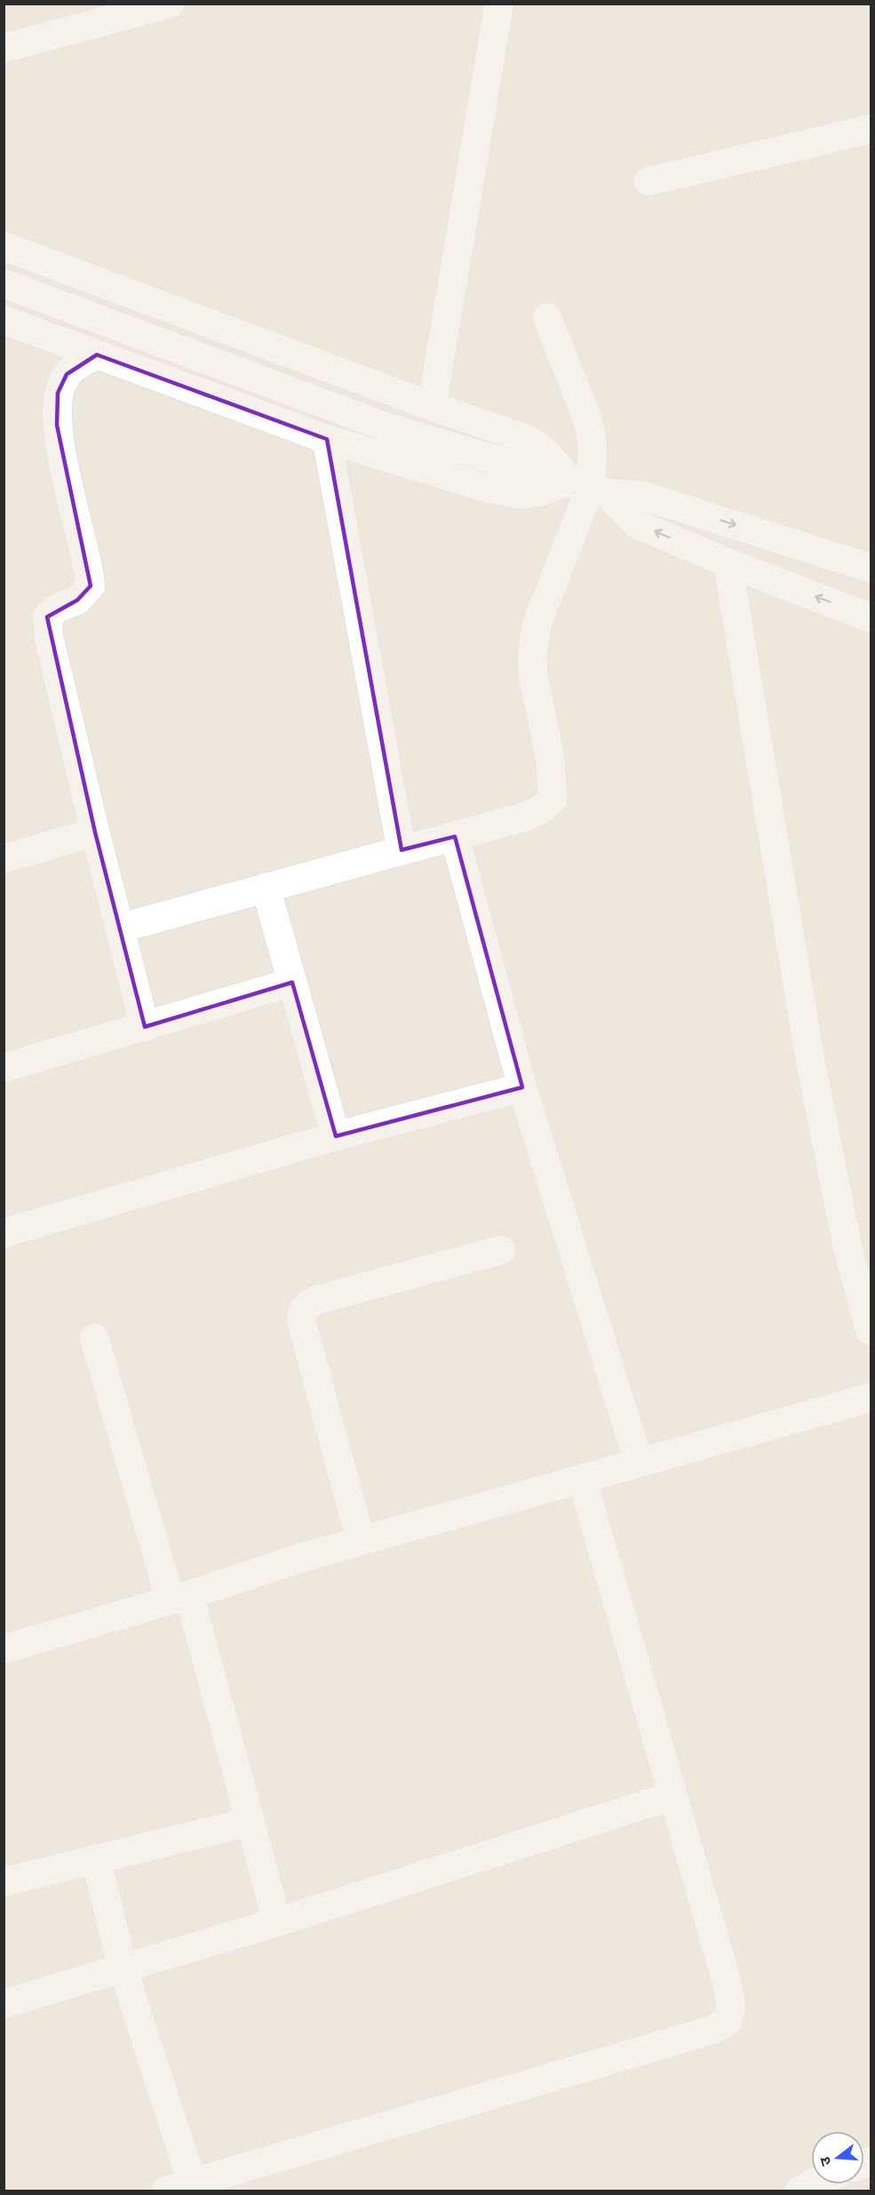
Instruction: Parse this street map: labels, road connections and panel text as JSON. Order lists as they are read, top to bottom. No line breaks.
{"north":"left"}
